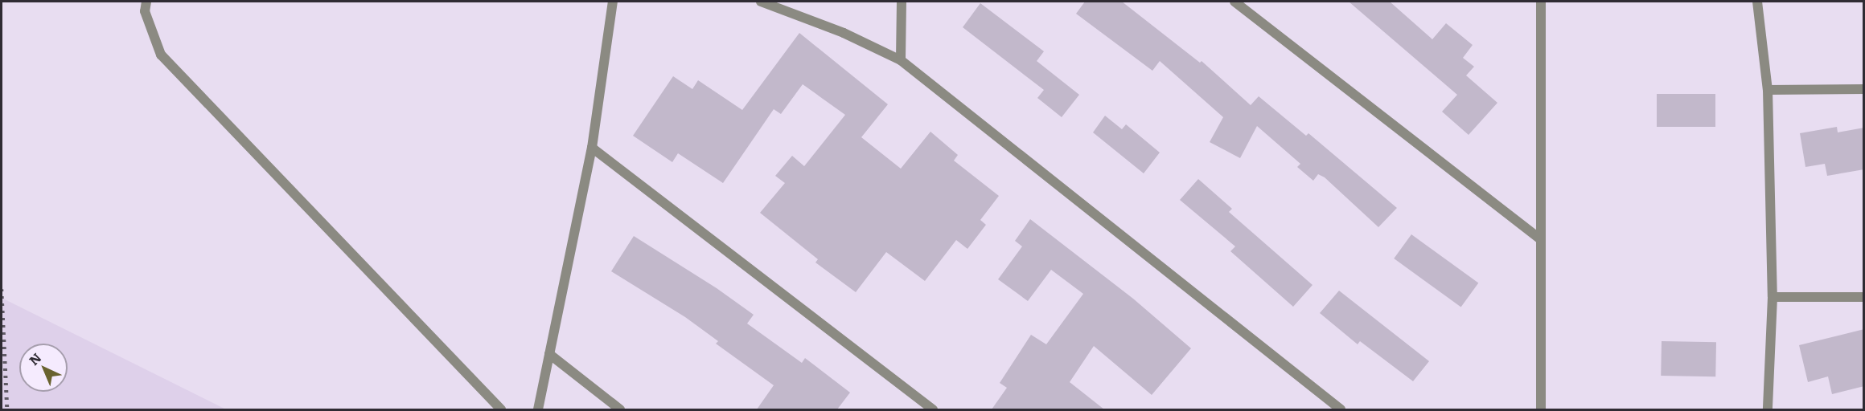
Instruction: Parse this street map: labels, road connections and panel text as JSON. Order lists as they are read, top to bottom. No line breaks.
{"north":"top left"}
